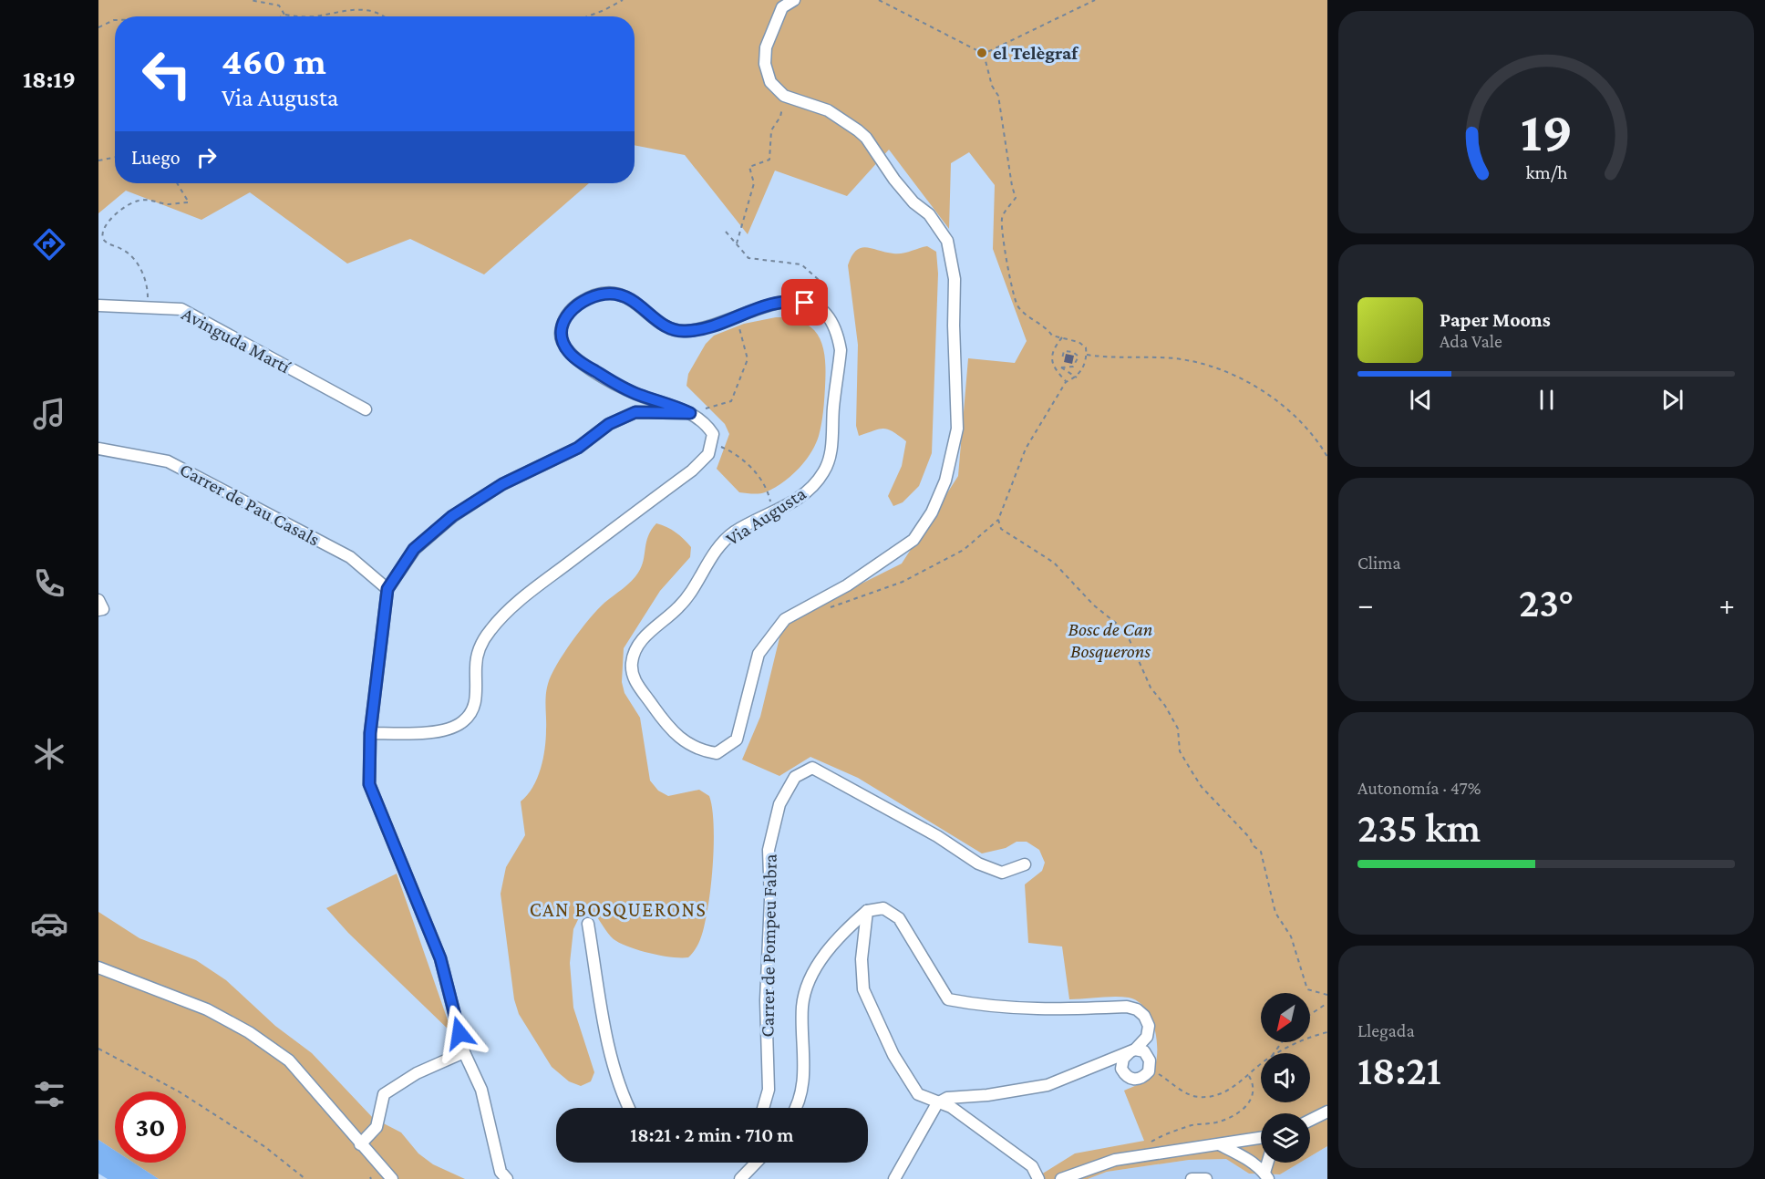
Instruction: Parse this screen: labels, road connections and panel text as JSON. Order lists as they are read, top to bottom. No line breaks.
{"streets":{"street":["Avinguda Martí","Carrer de Pau Casals","Via Augusta","Carrer de Pompeu Fabra"]},"districts":["CAN BOSQUERONS"],"parks":["Bosc de Can Bosquerons"],"places":["el Telègraf"],"north":"bottom left","page":{"tabs":"18:19","turn":["460 m","Via Augusta"],"then":"Luego","song":["Paper Moons","Ada Vale"],"tile":["Clima",["Autonomía · 47%","235 km"],["Llegada","18:21"]],"heat":["−","23°","+"],"limit":"30","trip":"18:21 · 2 min · 710 m","gauge":["19","km/h"]}}
